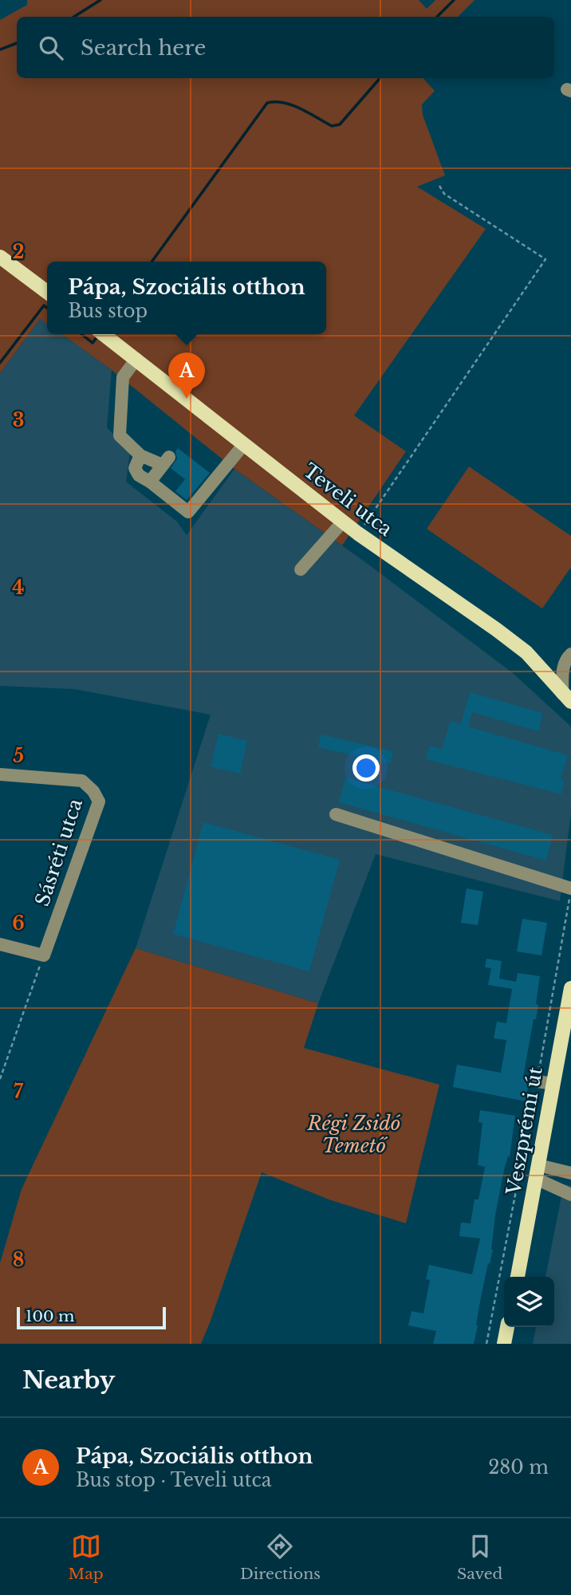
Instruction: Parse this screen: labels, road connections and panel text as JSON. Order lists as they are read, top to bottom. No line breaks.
{"streets":{"main road":["Teveli utca","Veszprémi út"],"street":["Sásréti utca"]},"parks":["Régi Zsidó Temető"],"scale_bar":"100 m","page":{"search":"Search here","popup":["Pápa, Szociális otthon","Bus stop"],"pins":"A","scale":"100 m","heading":"Nearby","list":[{"mark":"A","name":"Pápa, Szociális otthon","note":"Bus stop · Teveli utca","value":"280 m"}],"nav":["Map","Directions","Saved"]},"grid":{"rows":["2","3","4","5","6","7","8"]}}
